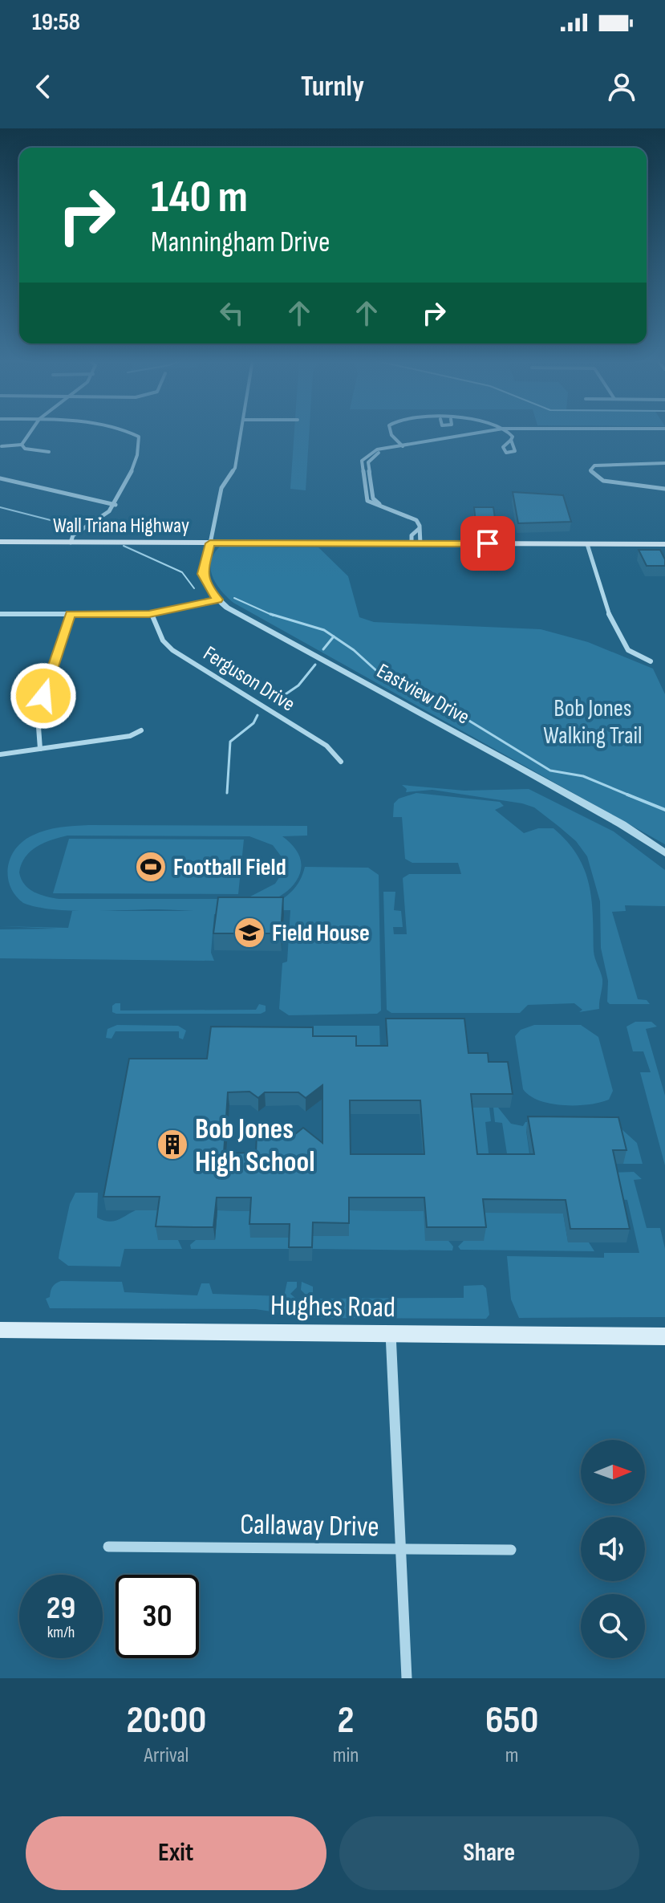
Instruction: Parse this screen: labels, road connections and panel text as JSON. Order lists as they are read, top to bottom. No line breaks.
{"streets":{"main road":["Wall Triana Highway","Hughes Road"],"street":["Ferguson Drive","Eastview Drive","Callaway Drive"]},"crossings":[["Wall Triana Highway","Eastview Drive"]],"parks":["Bob Jones Walking Trail"],"places":{"sports":["Football Field"],"school or university":["Field House"],"building":["Bob Jones High School"]},"north":"right","page":{"status":"19:58","header":"Turnly","turn":["140 m","Manningham Drive"],"speed":"29 km/h","limit":"30","eta":["20:00","Arrival","2","min","650","m"],"buttons":["Exit","Share"]}}
